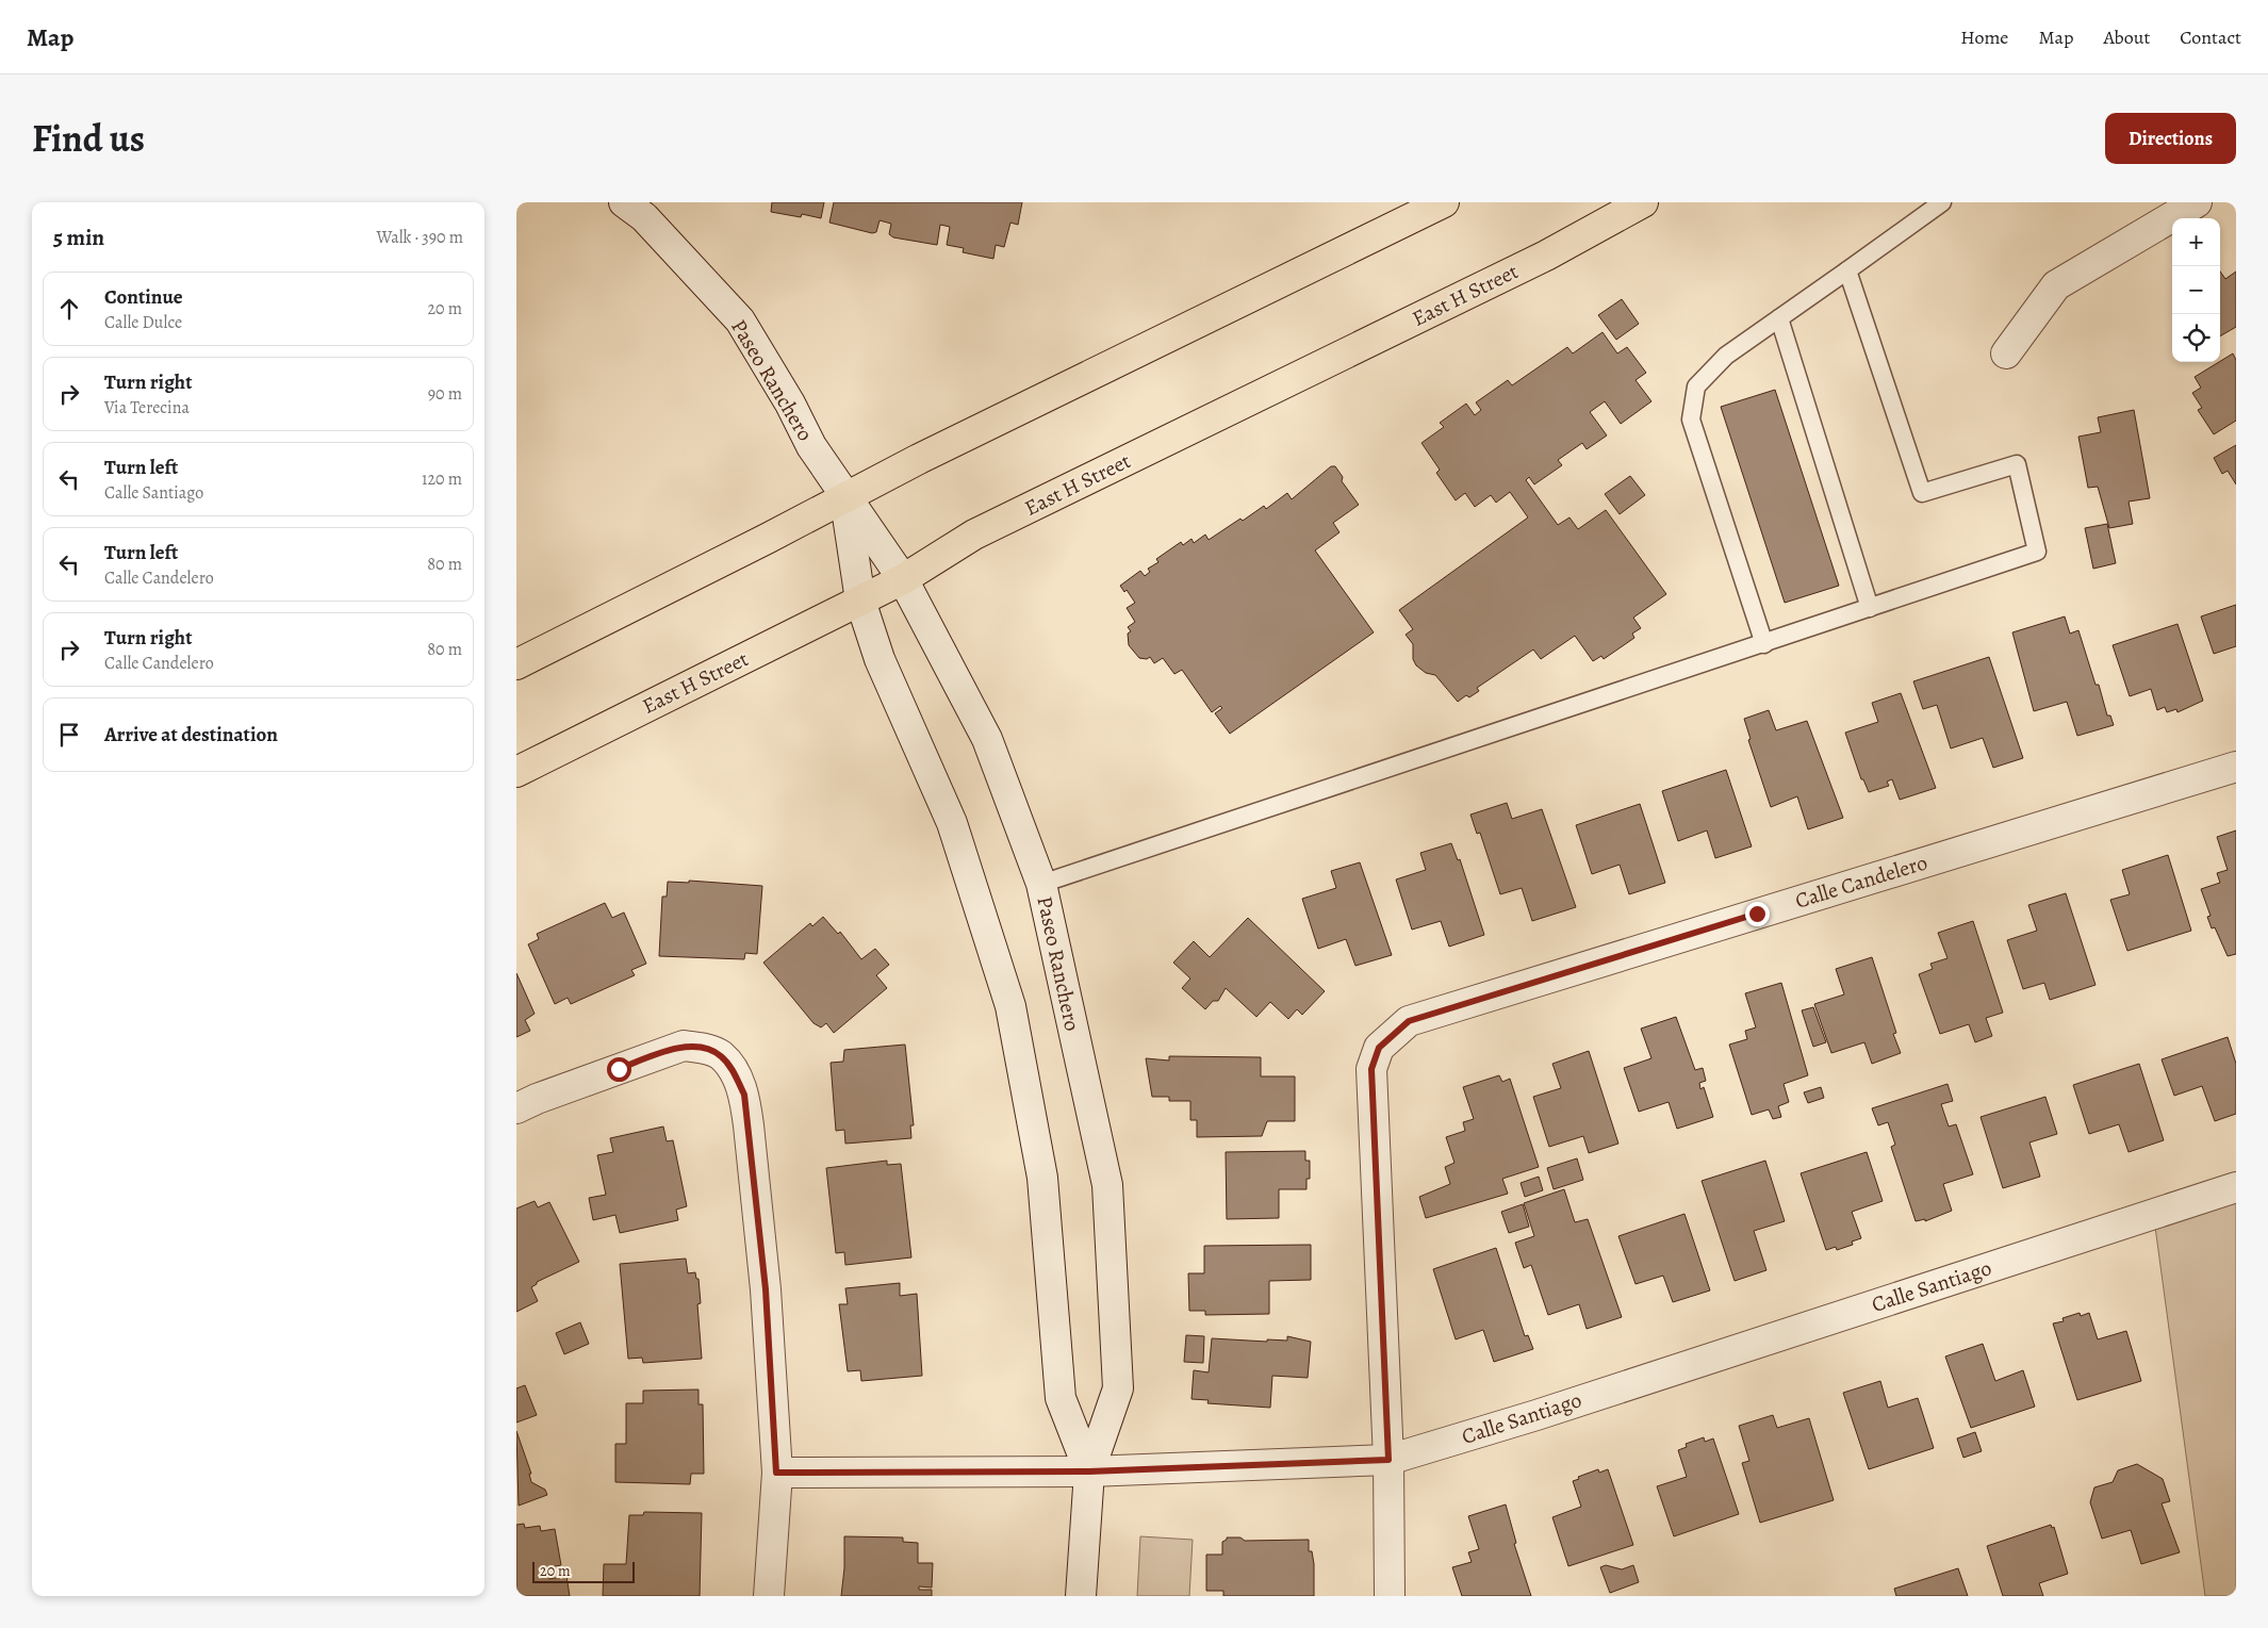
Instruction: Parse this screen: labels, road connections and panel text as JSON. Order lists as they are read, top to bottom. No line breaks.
{"streets":{"main road":["East H Street"],"street":["Paseo Ranchero","Calle Candelero","Calle Santiago"]},"crossings":[["East H Street","Paseo Ranchero"],["Paseo Ranchero","Calle Santiago"],["Calle Candelero","Calle Santiago"]],"scale_bar":"20 m","page":{"header":"Map","nav":["Home","Map","About","Contact"],"title":"Find us","buttons":"Directions","heading":["5 min","Walk · 390 m"],"map_buttons":["+","−"],"list":[["Continue","Calle Dulce","20 m"],["Turn right","Via Terecina","90 m"],["Turn left","Calle Santiago","120 m"],["Turn left","Calle Candelero","80 m"],["Turn right","Calle Candelero","80 m"],"Arrive at destination"],"scale":"20 m"}}
